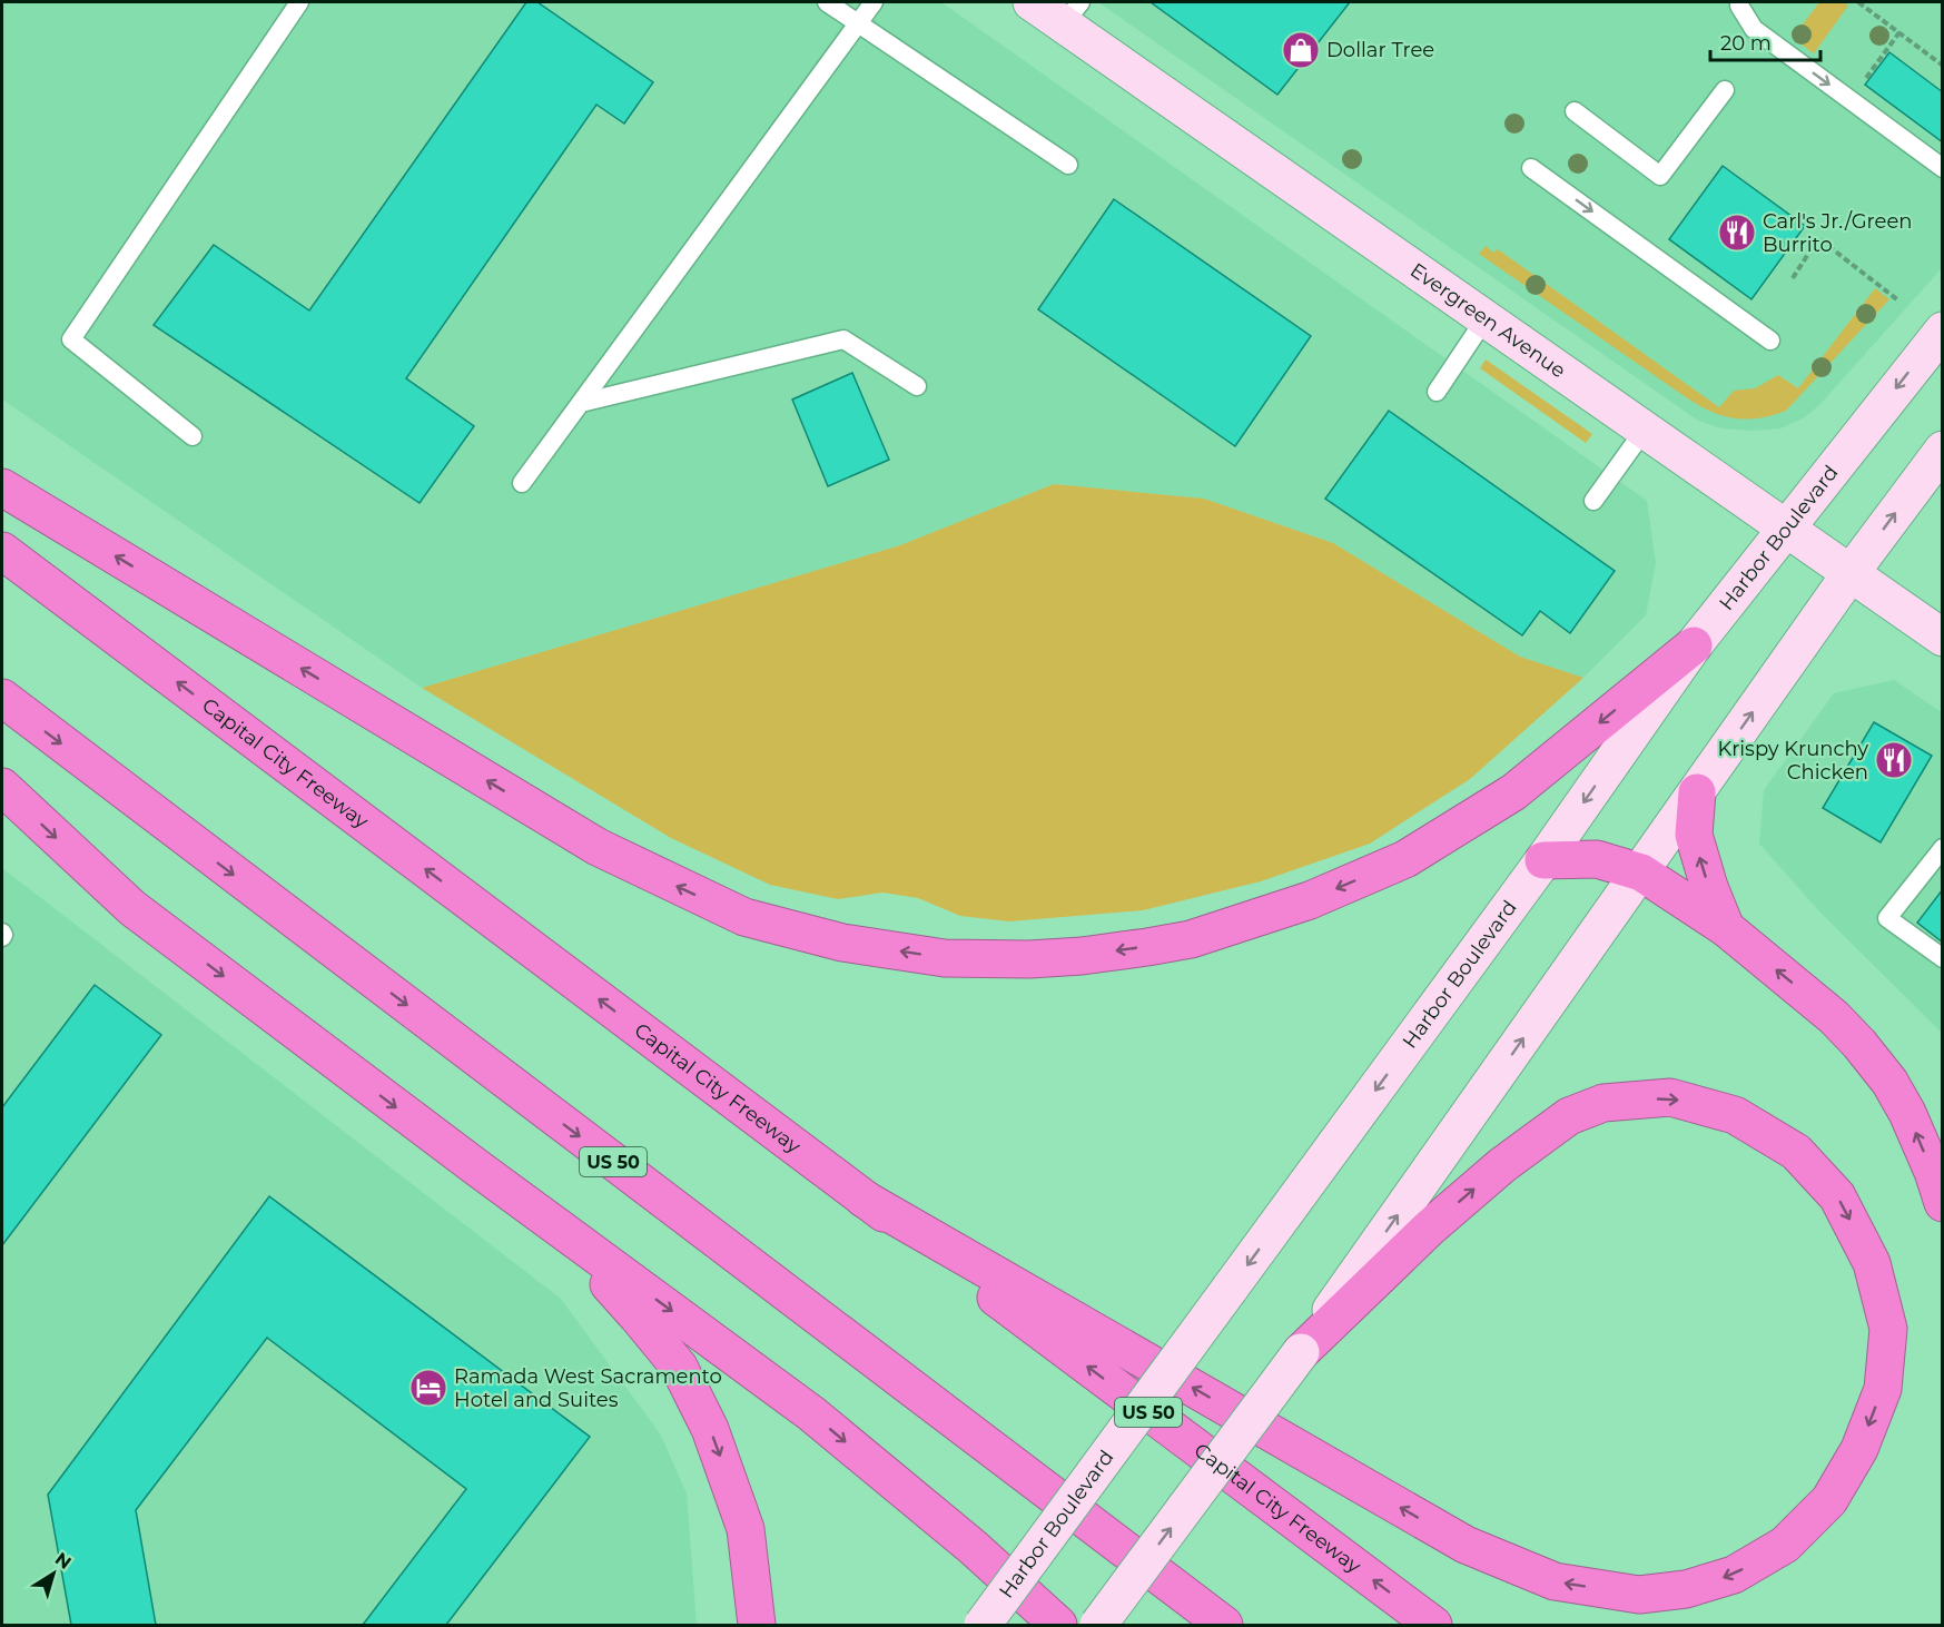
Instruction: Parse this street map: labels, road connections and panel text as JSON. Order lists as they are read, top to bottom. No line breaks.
{"streets":{"highway":["Capital City Freeway","US 50"],"main road":["Evergreen Avenue","Harbor Boulevard"]},"crossings":[["Evergreen Avenue","Harbor Boulevard"]],"places":{"shop":["Dollar Tree"],"restaurant":["Carl's Jr./Green Burrito","Krispy Krunchy Chicken"],"hotel":["Ramada West Sacramento Hotel and Suites"]},"scale_bar":"20 m","north":"top right"}
